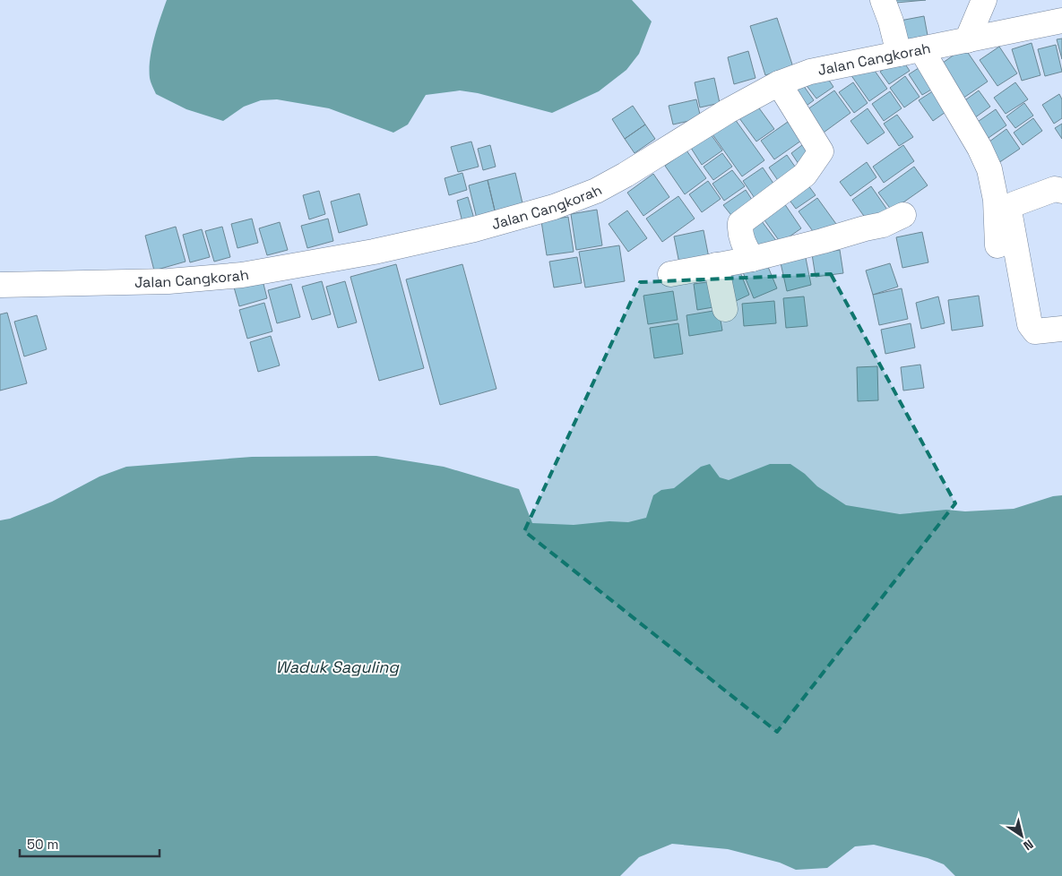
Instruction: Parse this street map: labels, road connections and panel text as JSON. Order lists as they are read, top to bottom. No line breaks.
{"streets":{"street":["Jalan Cangkorah"]},"water":["Waduk Saguling"],"scale_bar":"50 m","north":"bottom right"}
